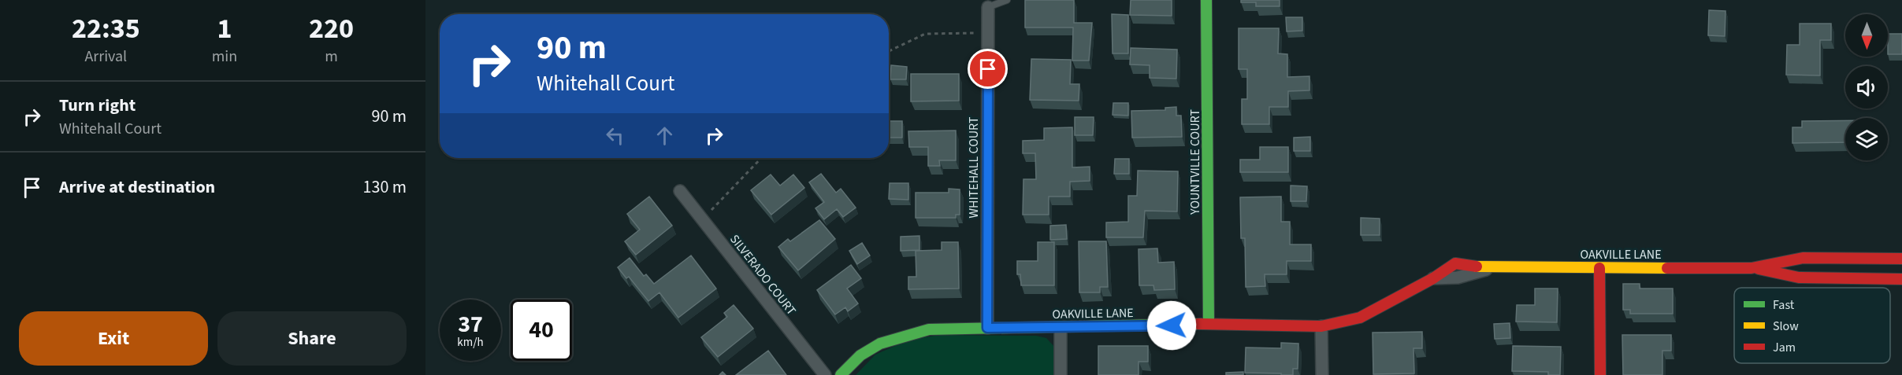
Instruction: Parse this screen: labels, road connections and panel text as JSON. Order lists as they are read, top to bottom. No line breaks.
{"streets":{"street":["YOUNTVILLE COURT","WHITEHALL COURT","OAKVILLE LANE","SILVERADO COURT"]},"crossings":[["YOUNTVILLE COURT","OAKVILLE LANE"],["WHITEHALL COURT","OAKVILLE LANE"]],"legend":["Fast","Slow","Jam"],"north":"bottom","page":{"eta":["22:35","Arrival","1","min","220","m"],"turn":["90 m","Whitehall Court"],"list":[{"name":"Turn right","note":"Whitehall Court","value":"90 m"},{"name":"Arrive at destination","value":"130 m"}],"speed":"37 km/h","limit":"40","buttons":["Exit","Share"]}}
